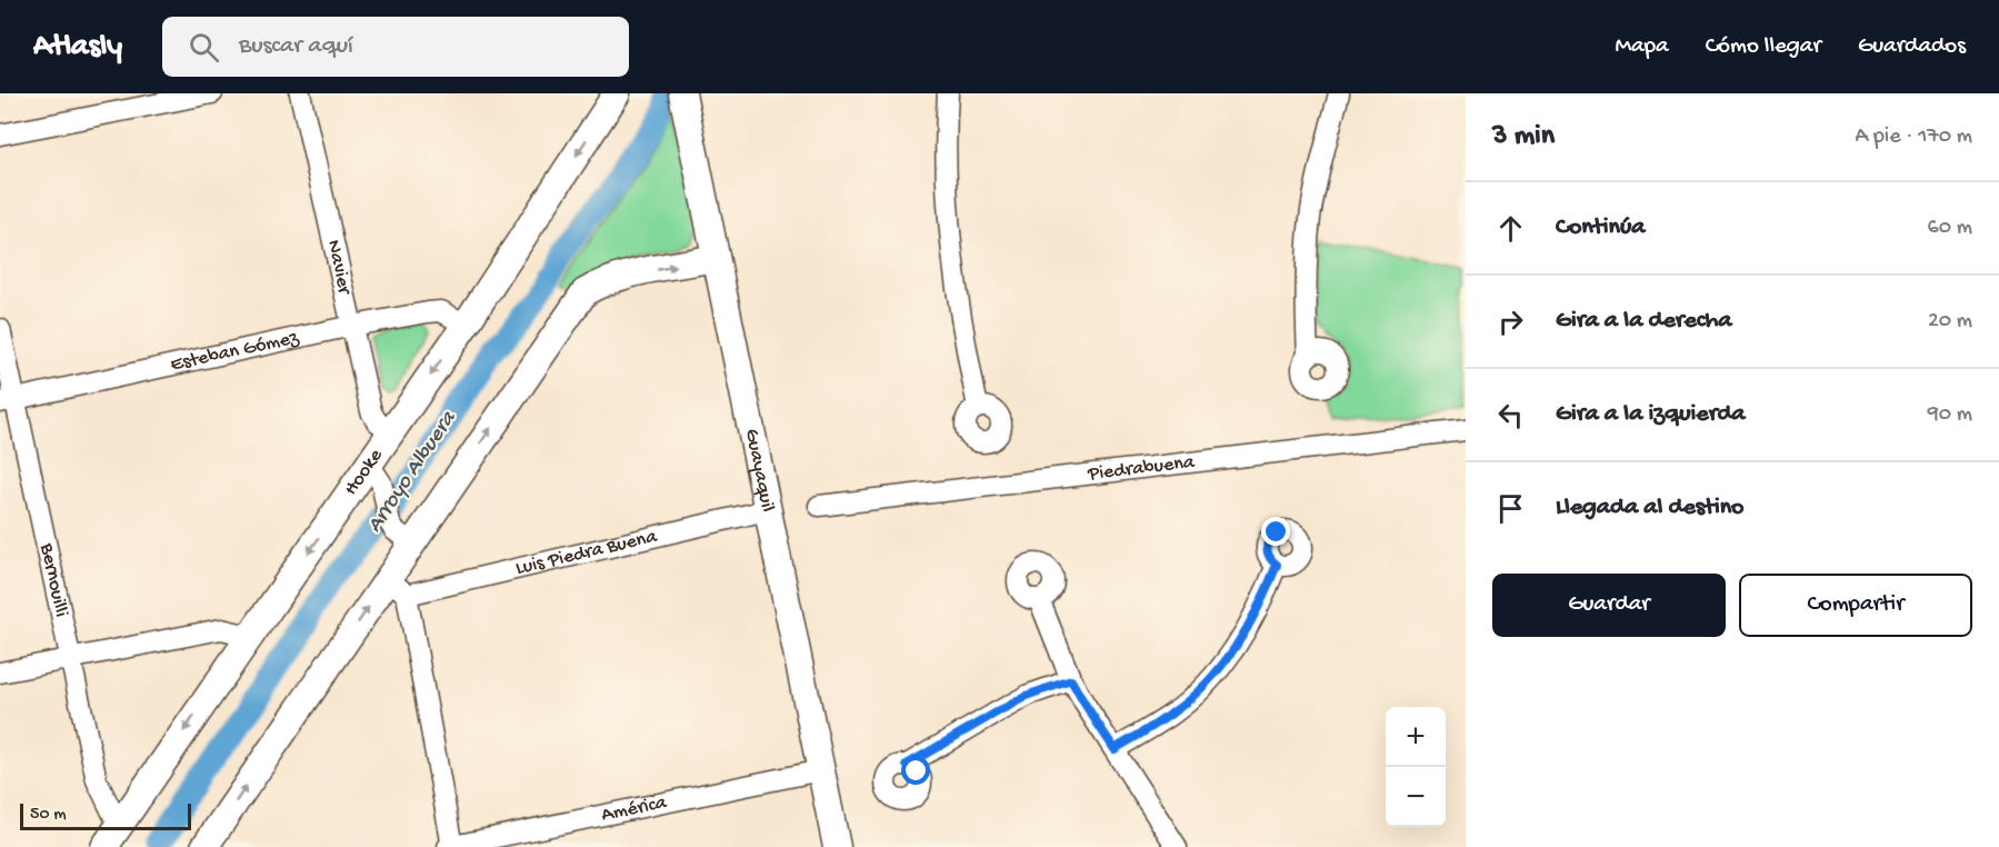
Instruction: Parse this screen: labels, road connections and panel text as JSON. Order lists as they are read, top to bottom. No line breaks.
{"streets":{"street":["Navier","Esteban Gómez","Piedrabuena","Guayaquil","Hooke","Luis Piedra Buena","Bernouilli","América"]},"crossings":[["Navier","Esteban Gómez"],["Navier","Hooke"],["Esteban Gómez","Hooke"],["Esteban Gómez","Bernouilli"],["Guayaquil","Luis Piedra Buena"],["Guayaquil","América"],["Hooke","Bernouilli"]],"water":["Arroyo Albuera"],"scale_bar":"50 m","page":{"header":"Atlasly","search":"Buscar aquí","nav":["Mapa","Cómo llegar","Guardados"],"heading":["3 min","A pie · 170 m"],"list":[["Continúa","60 m"],["Gira a la derecha","20 m"],["Gira a la izquierda","90 m"],"Llegada al destino"],"buttons":["Guardar","Compartir"],"map_buttons":["+","−"],"scale":"50 m"}}
